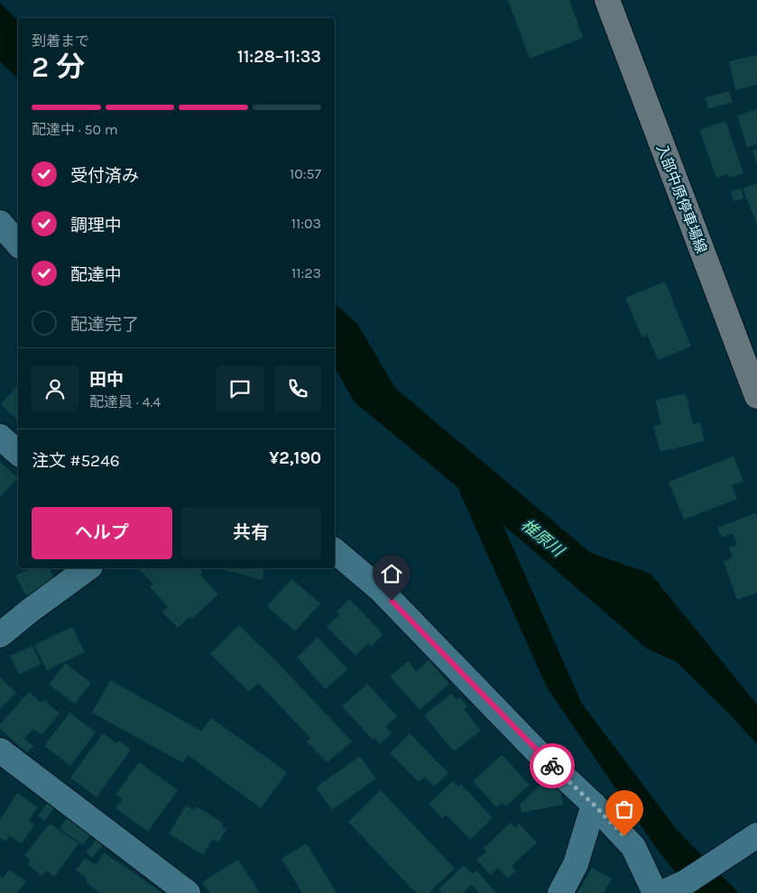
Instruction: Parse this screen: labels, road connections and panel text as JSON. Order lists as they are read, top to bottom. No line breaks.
{"streets":{"main road":["入部中原停車場線"]},"water":["椎原川"],"page":{"heading":["2 分","到着まで","11:28–11:33"],"panel":["田中","配達員 · 4.4","注文 #5246","¥2,190"],"bar":"配達中 · 50 m","list":[["受付済み","10:57"],["調理中","11:03"],["配達中","11:23"],"配達完了"],"buttons":["ヘルプ","共有"]}}
